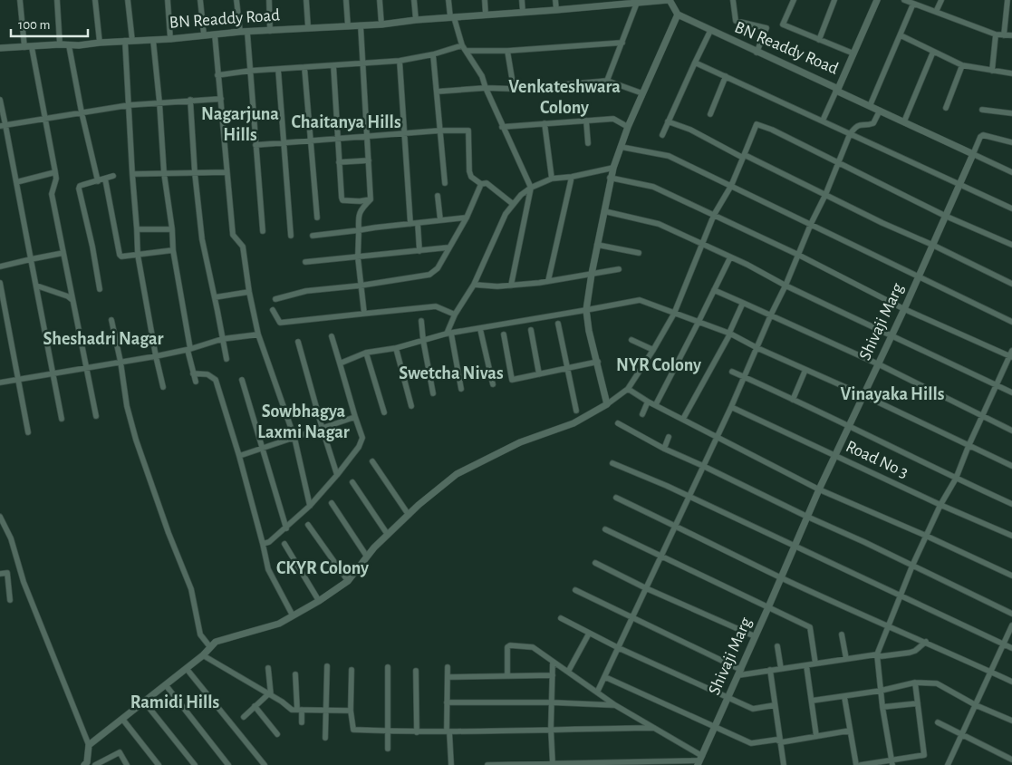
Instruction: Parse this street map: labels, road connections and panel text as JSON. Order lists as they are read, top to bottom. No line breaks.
{"streets":{"street":["BN Readdy Road","Shivaji Marg","Road No 3"]},"crossings":[["Shivaji Marg","Road No 3"]],"districts":["Venkateshwara Colony","Nagarjuna Hills","Chaitanya Hills","Sheshadri Nagar","NYR Colony","Swetcha Nivas","Vinayaka Hills","Sowbhagya Laxmi Nagar","CKYR Colony","Ramidi Hills"],"scale_bar":"100 m"}
